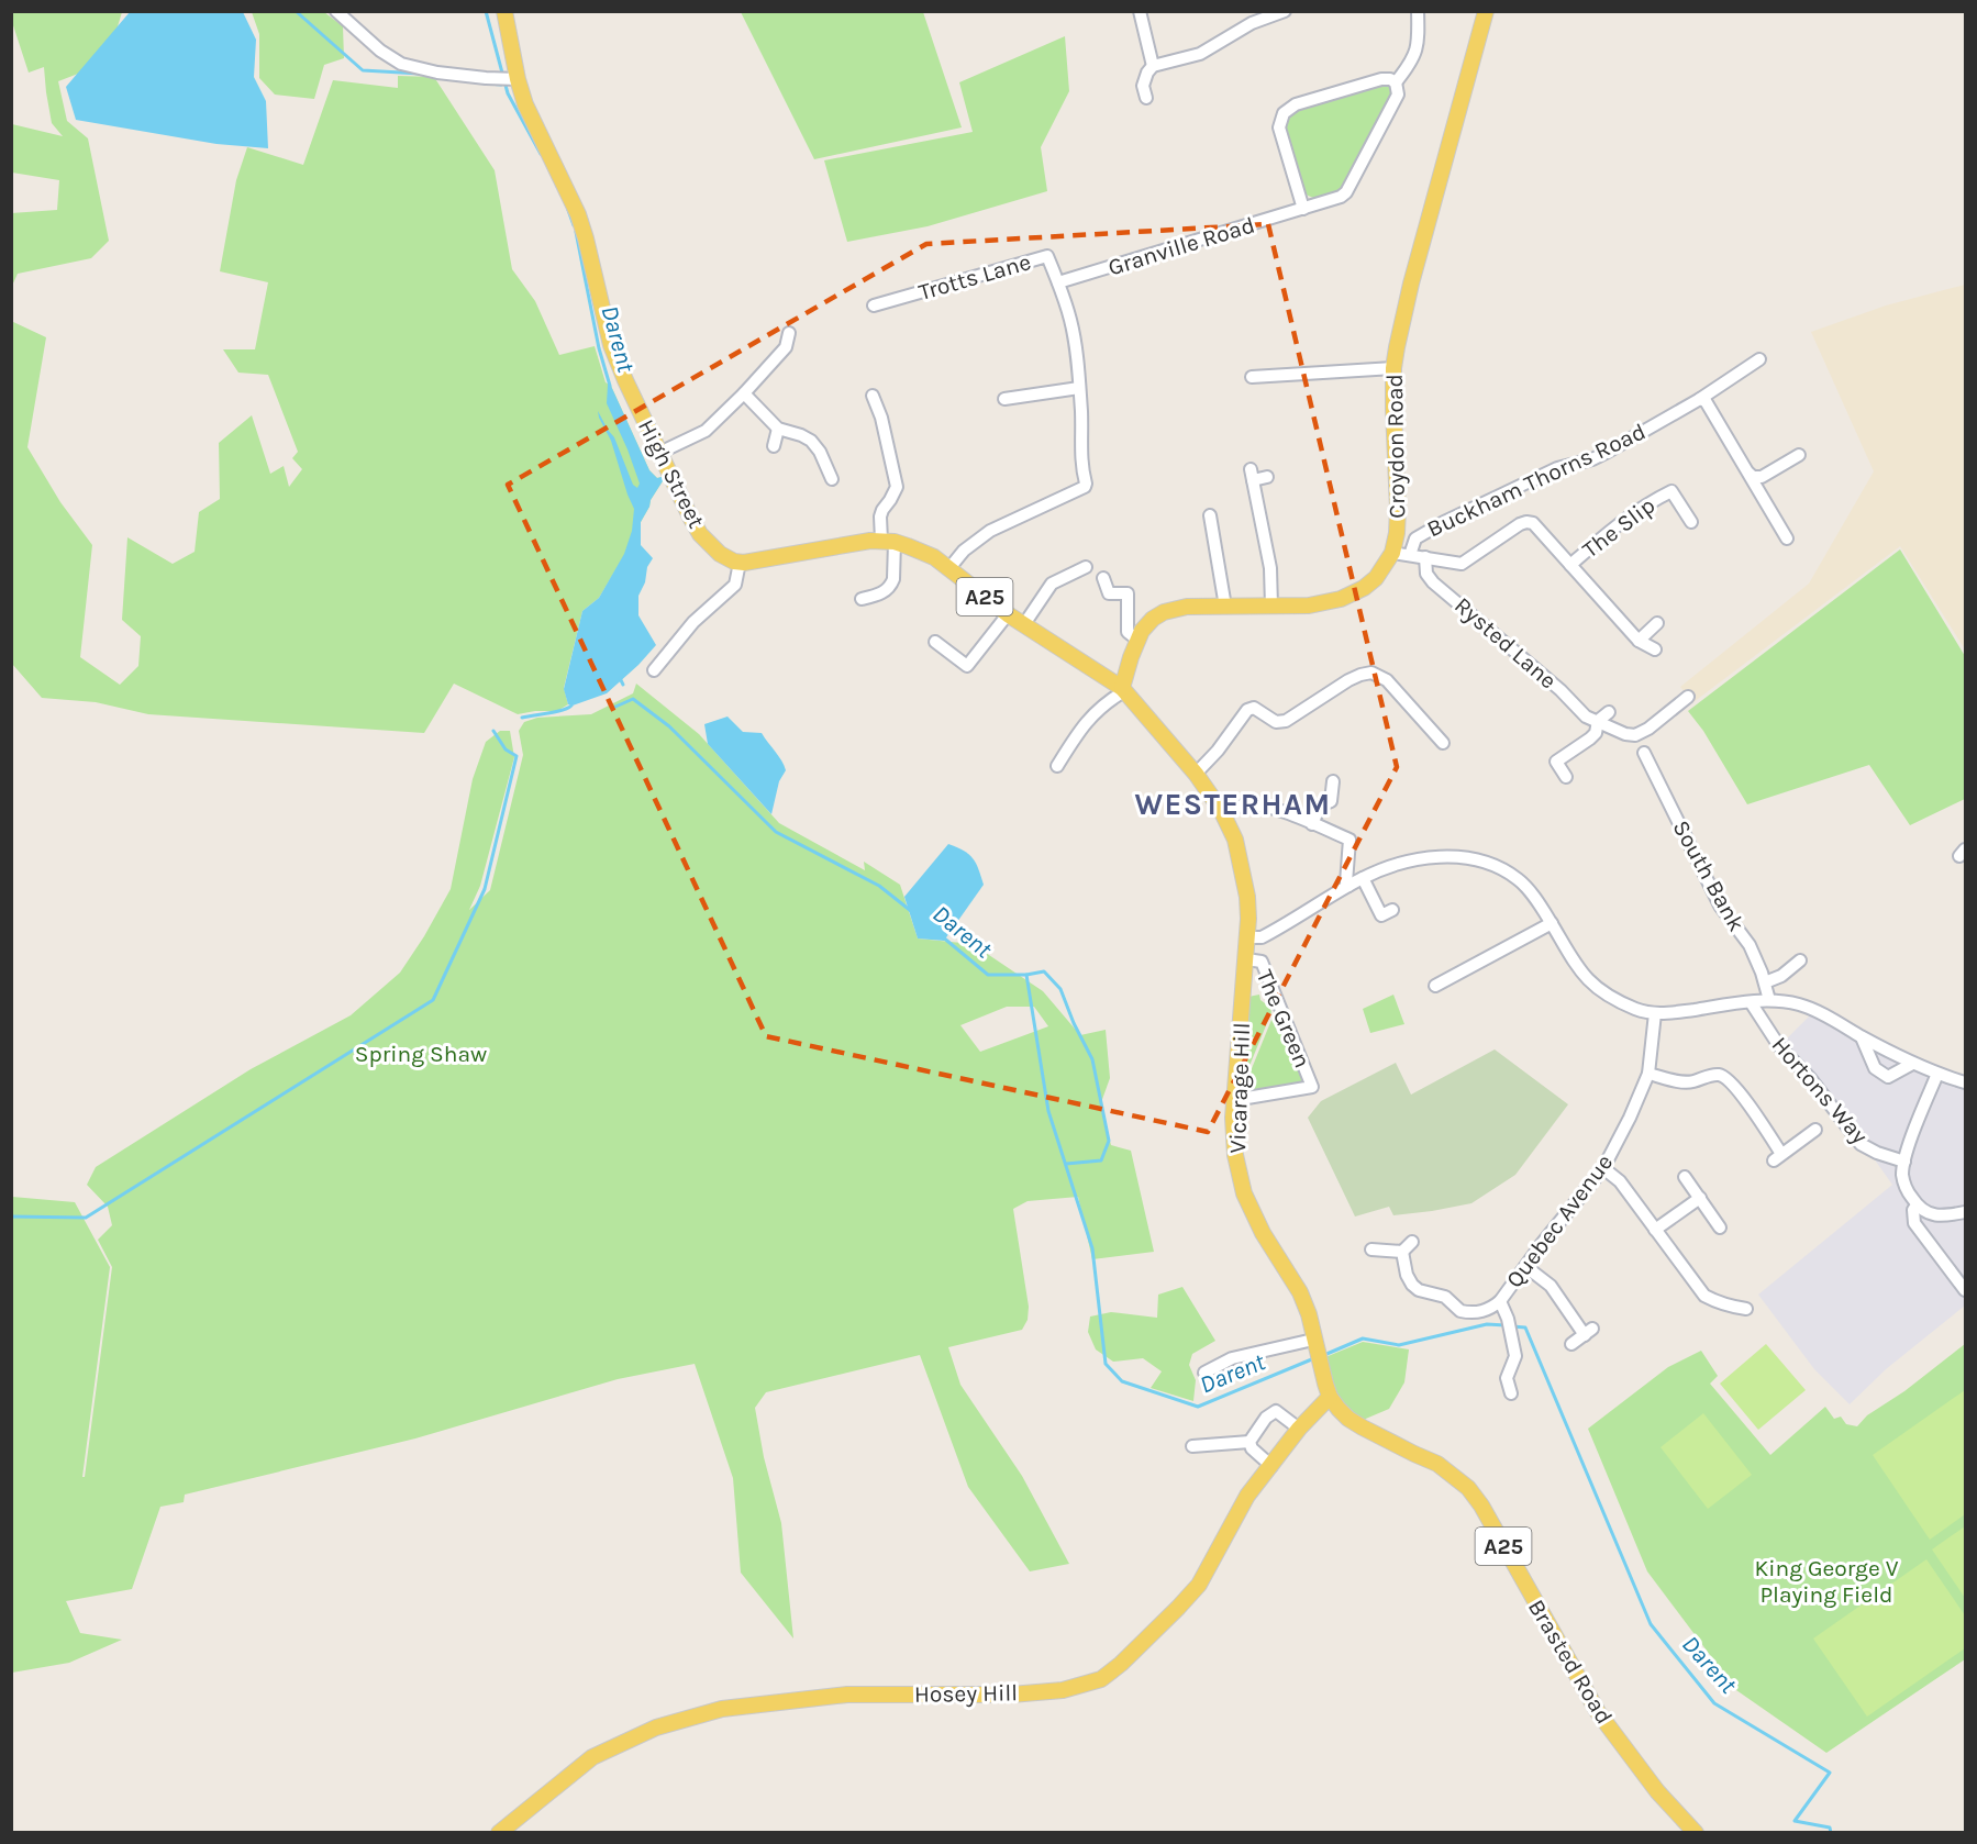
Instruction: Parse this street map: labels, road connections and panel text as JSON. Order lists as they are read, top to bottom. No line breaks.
{"streets":{"main road":["Croydon Road","High Street","A25","Vicarage Hill","Brasted Road","Hosey Hill"],"street":["Granville Road","Trotts Lane","Buckham Thorns Road","The Slip","Rysted Lane","South Bank","The Green","Hortons Way","Quebec Avenue"]},"crossings":[["Granville Road","Trotts Lane"],["Croydon Road","A25"],["High Street","A25"],["A25","Vicarage Hill"],["A25","Brasted Road"],["A25","Hosey Hill"],["The Green","Vicarage Hill"],["Brasted Road","Hosey Hill"]],"districts":["WESTERHAM"],"water":["Darent"],"parks":["Spring Shaw","King George V Playing Field"]}
